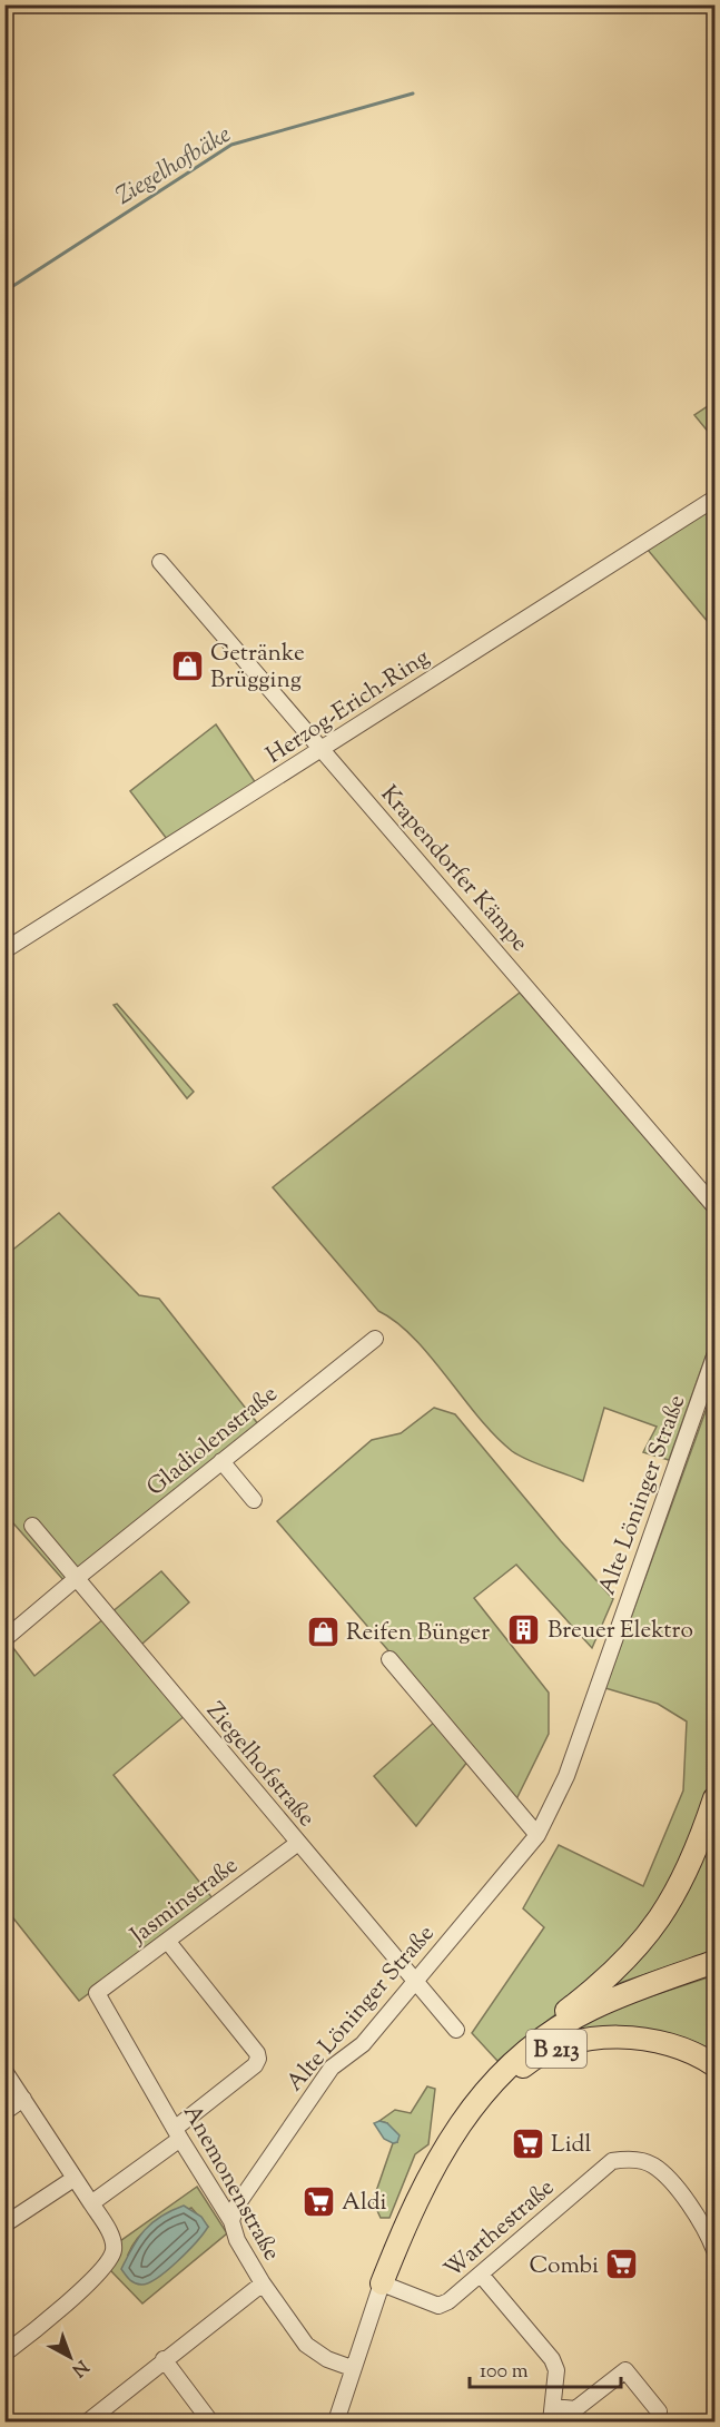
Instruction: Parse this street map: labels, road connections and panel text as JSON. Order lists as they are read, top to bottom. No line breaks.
{"streets":{"highway":["B 213"],"street":["Herzog-Erich-Ring","Krapendorfer Kämpe","Gladiolenstraße","Alte Löninger Straße","Ziegelhofstraße","Jasminstraße","Anemonenstraße","Warthestraße"]},"crossings":[["Herzog-Erich-Ring","Krapendorfer Kämpe"],["Gladiolenstraße","Ziegelhofstraße"],["Alte Löninger Straße","Ziegelhofstraße"],["Alte Löninger Straße","Anemonenstraße"],["Ziegelhofstraße","Jasminstraße"],["Jasminstraße","Anemonenstraße"]],"water":["Ziegelhofbäke"],"places":{"shop":["Getränke Brügging","Reifen Bünger"],"building":["Breuer Elektro"],"supermarket":["Lidl","Aldi","Combi"]},"scale_bar":"100 m","north":"bottom right"}
